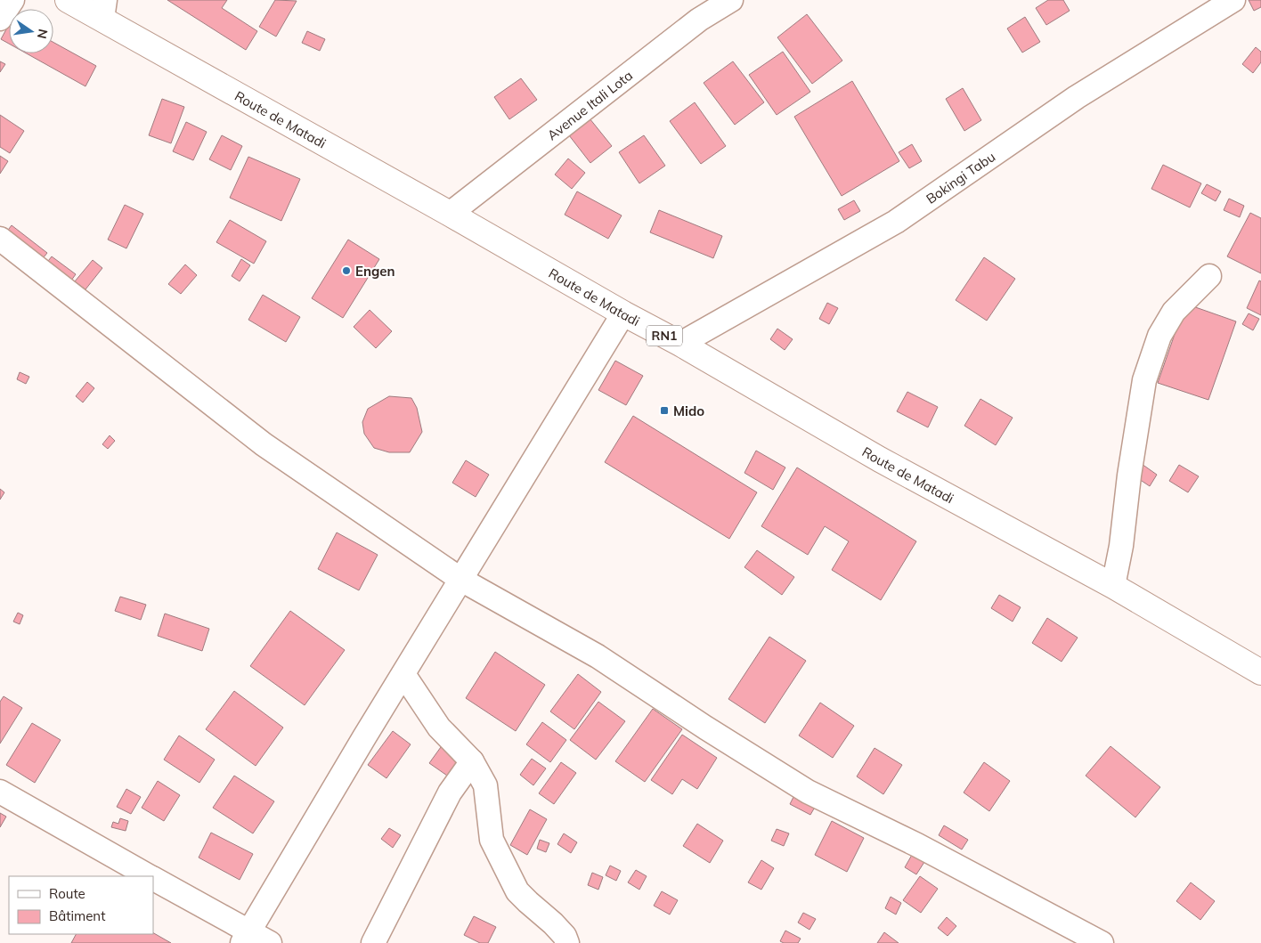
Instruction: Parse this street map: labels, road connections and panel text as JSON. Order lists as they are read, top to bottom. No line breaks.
{"streets":{"highway":["Route de Matadi","RN1"],"street":["Avenue Itali Lota","Bokingi Tabu"]},"crossings":[["Avenue Itali Lota","Route de Matadi"],["Route de Matadi","Bokingi Tabu"]],"places":{"other":["Engen"],"transit":["Mido"]},"legend":["Route","Bâtiment"],"north":"right"}
